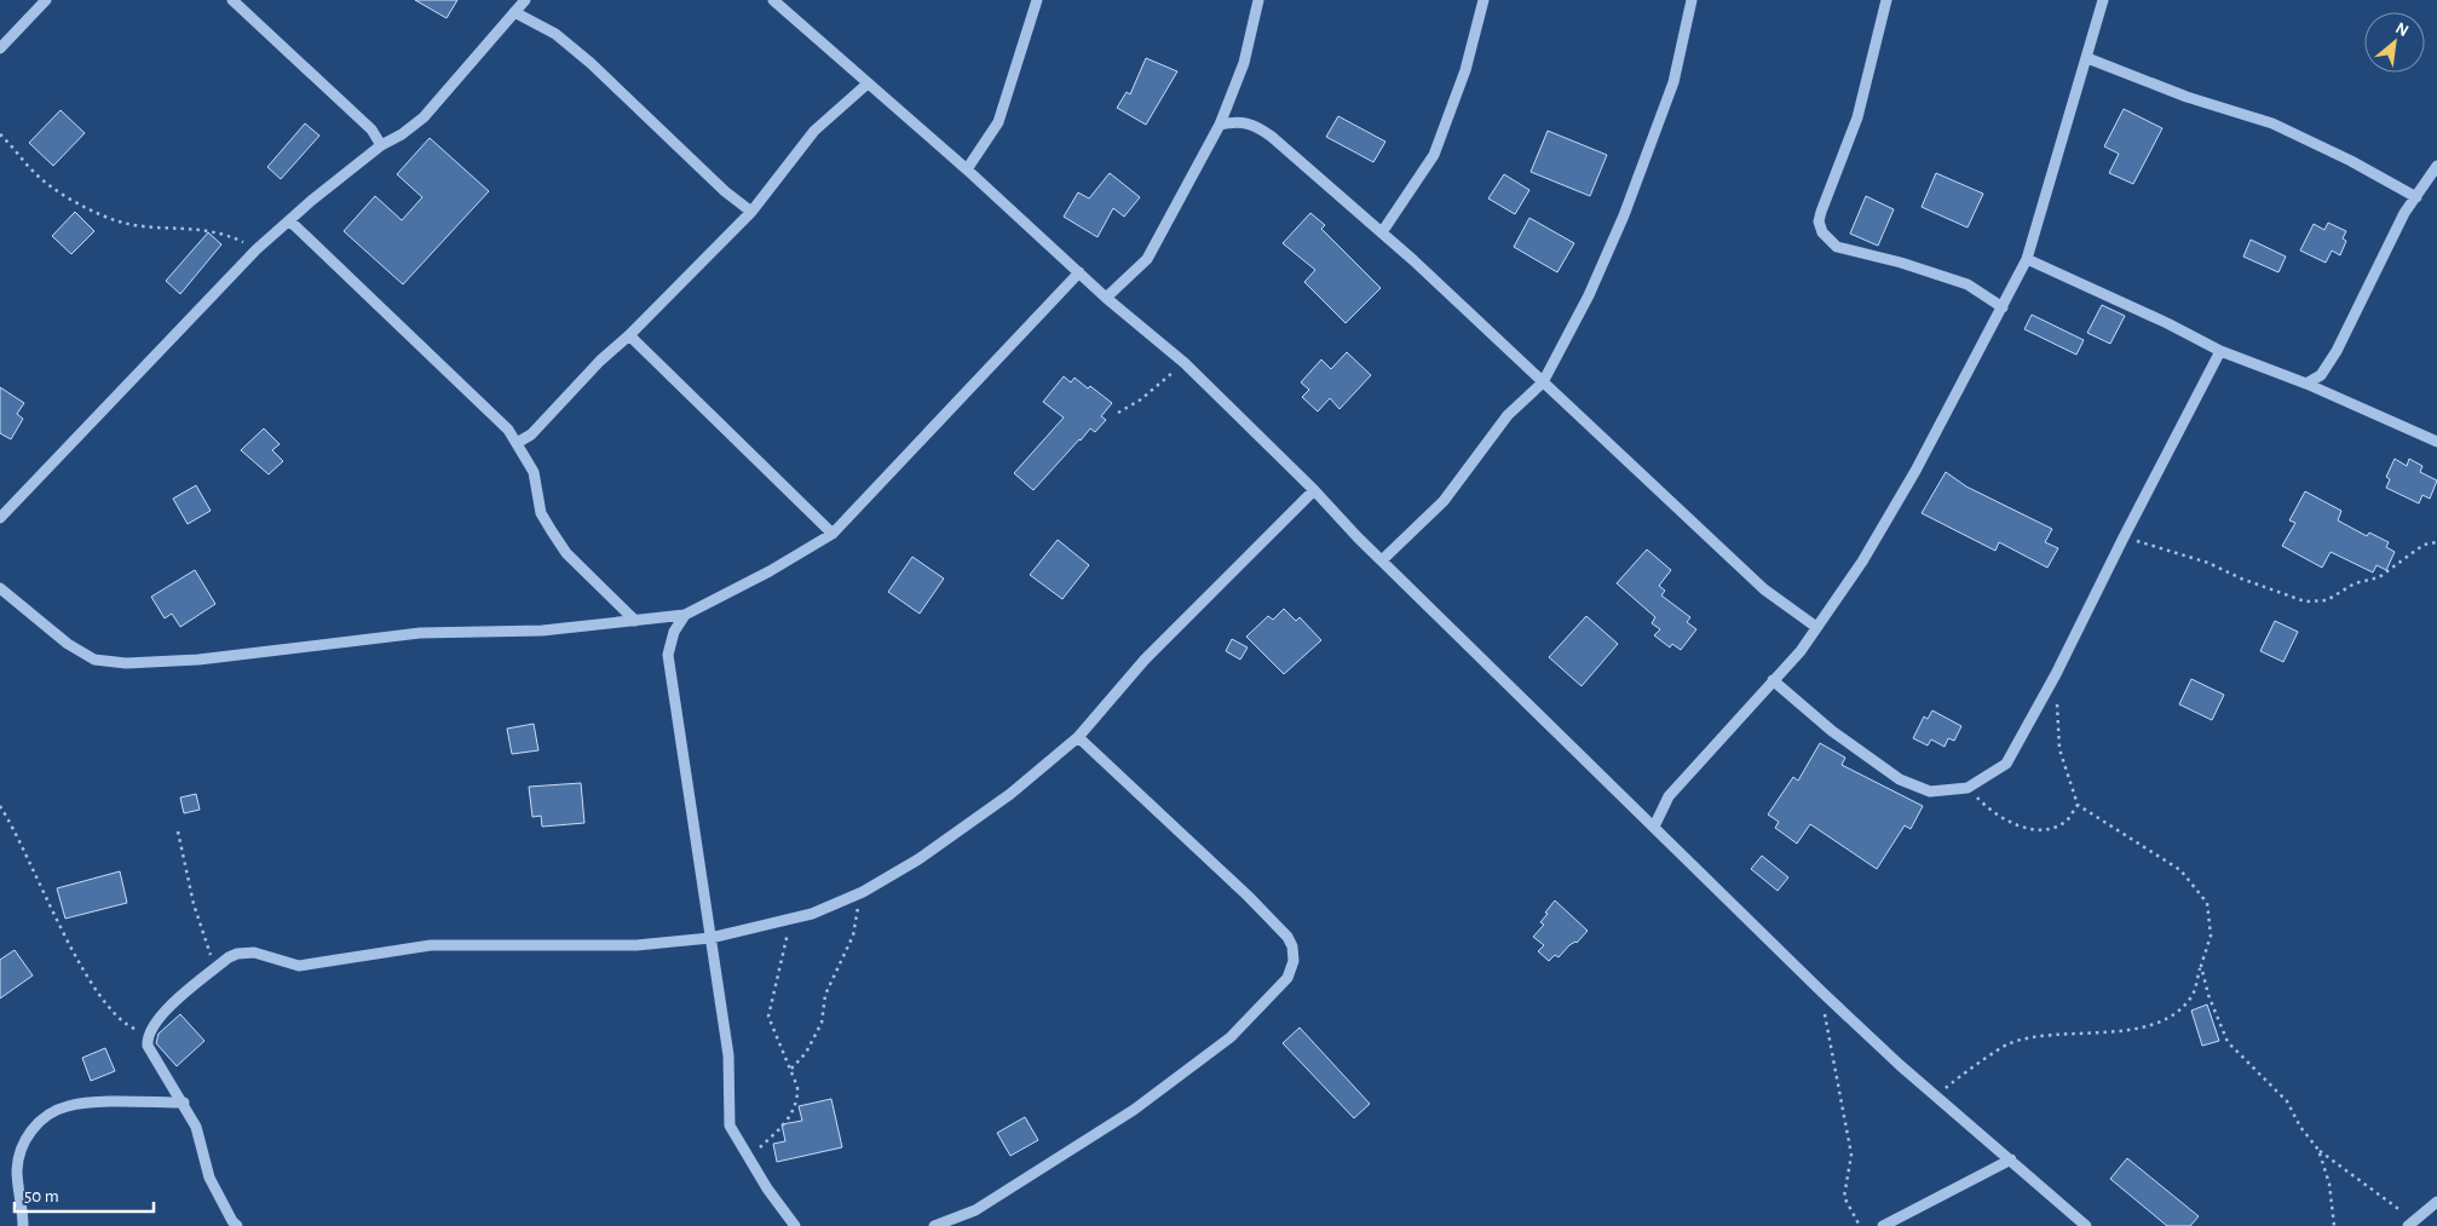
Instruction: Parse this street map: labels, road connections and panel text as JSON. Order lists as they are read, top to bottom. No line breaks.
{"scale_bar":"50 m","north":"top right"}
